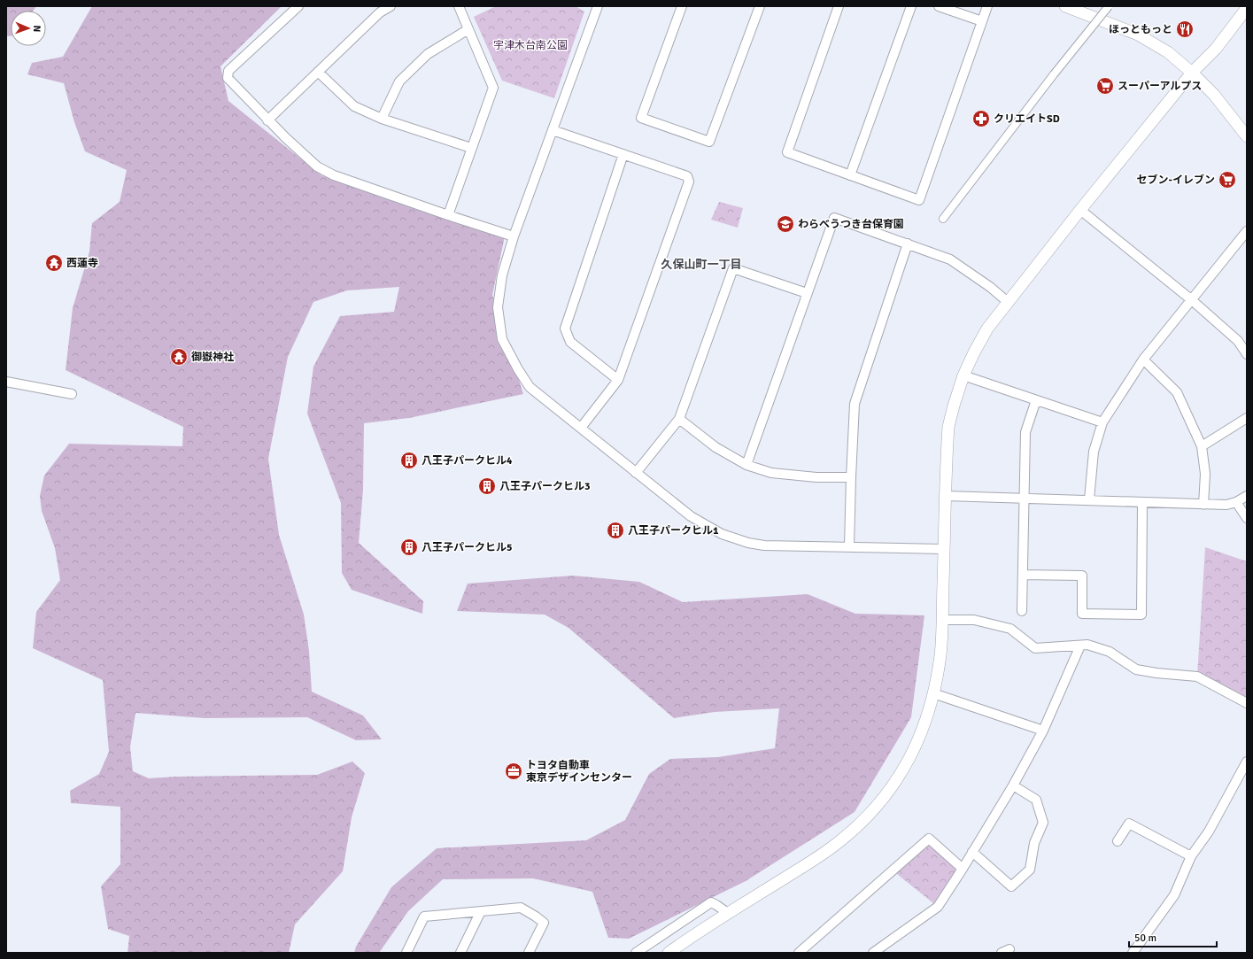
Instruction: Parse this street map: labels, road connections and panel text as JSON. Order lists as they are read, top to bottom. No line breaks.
{"districts":["久保山町一丁目"],"parks":["宇津木台南公園"],"places":{"restaurant":["ほっともっと"],"supermarket":["スーパーアルプス","セブン-イレブン"],"pharmacy":["クリエイトSD"],"school or university":["わらべうつき台保育園"],"temple":["西蓮寺","御嶽神社"],"building":["八王子パークヒル4","八王子パークヒル3","八王子パークヒル1","八王子パークヒル5"],"office":["トヨタ自動車 東京デザインセンター"]},"scale_bar":"50 m","north":"right"}
